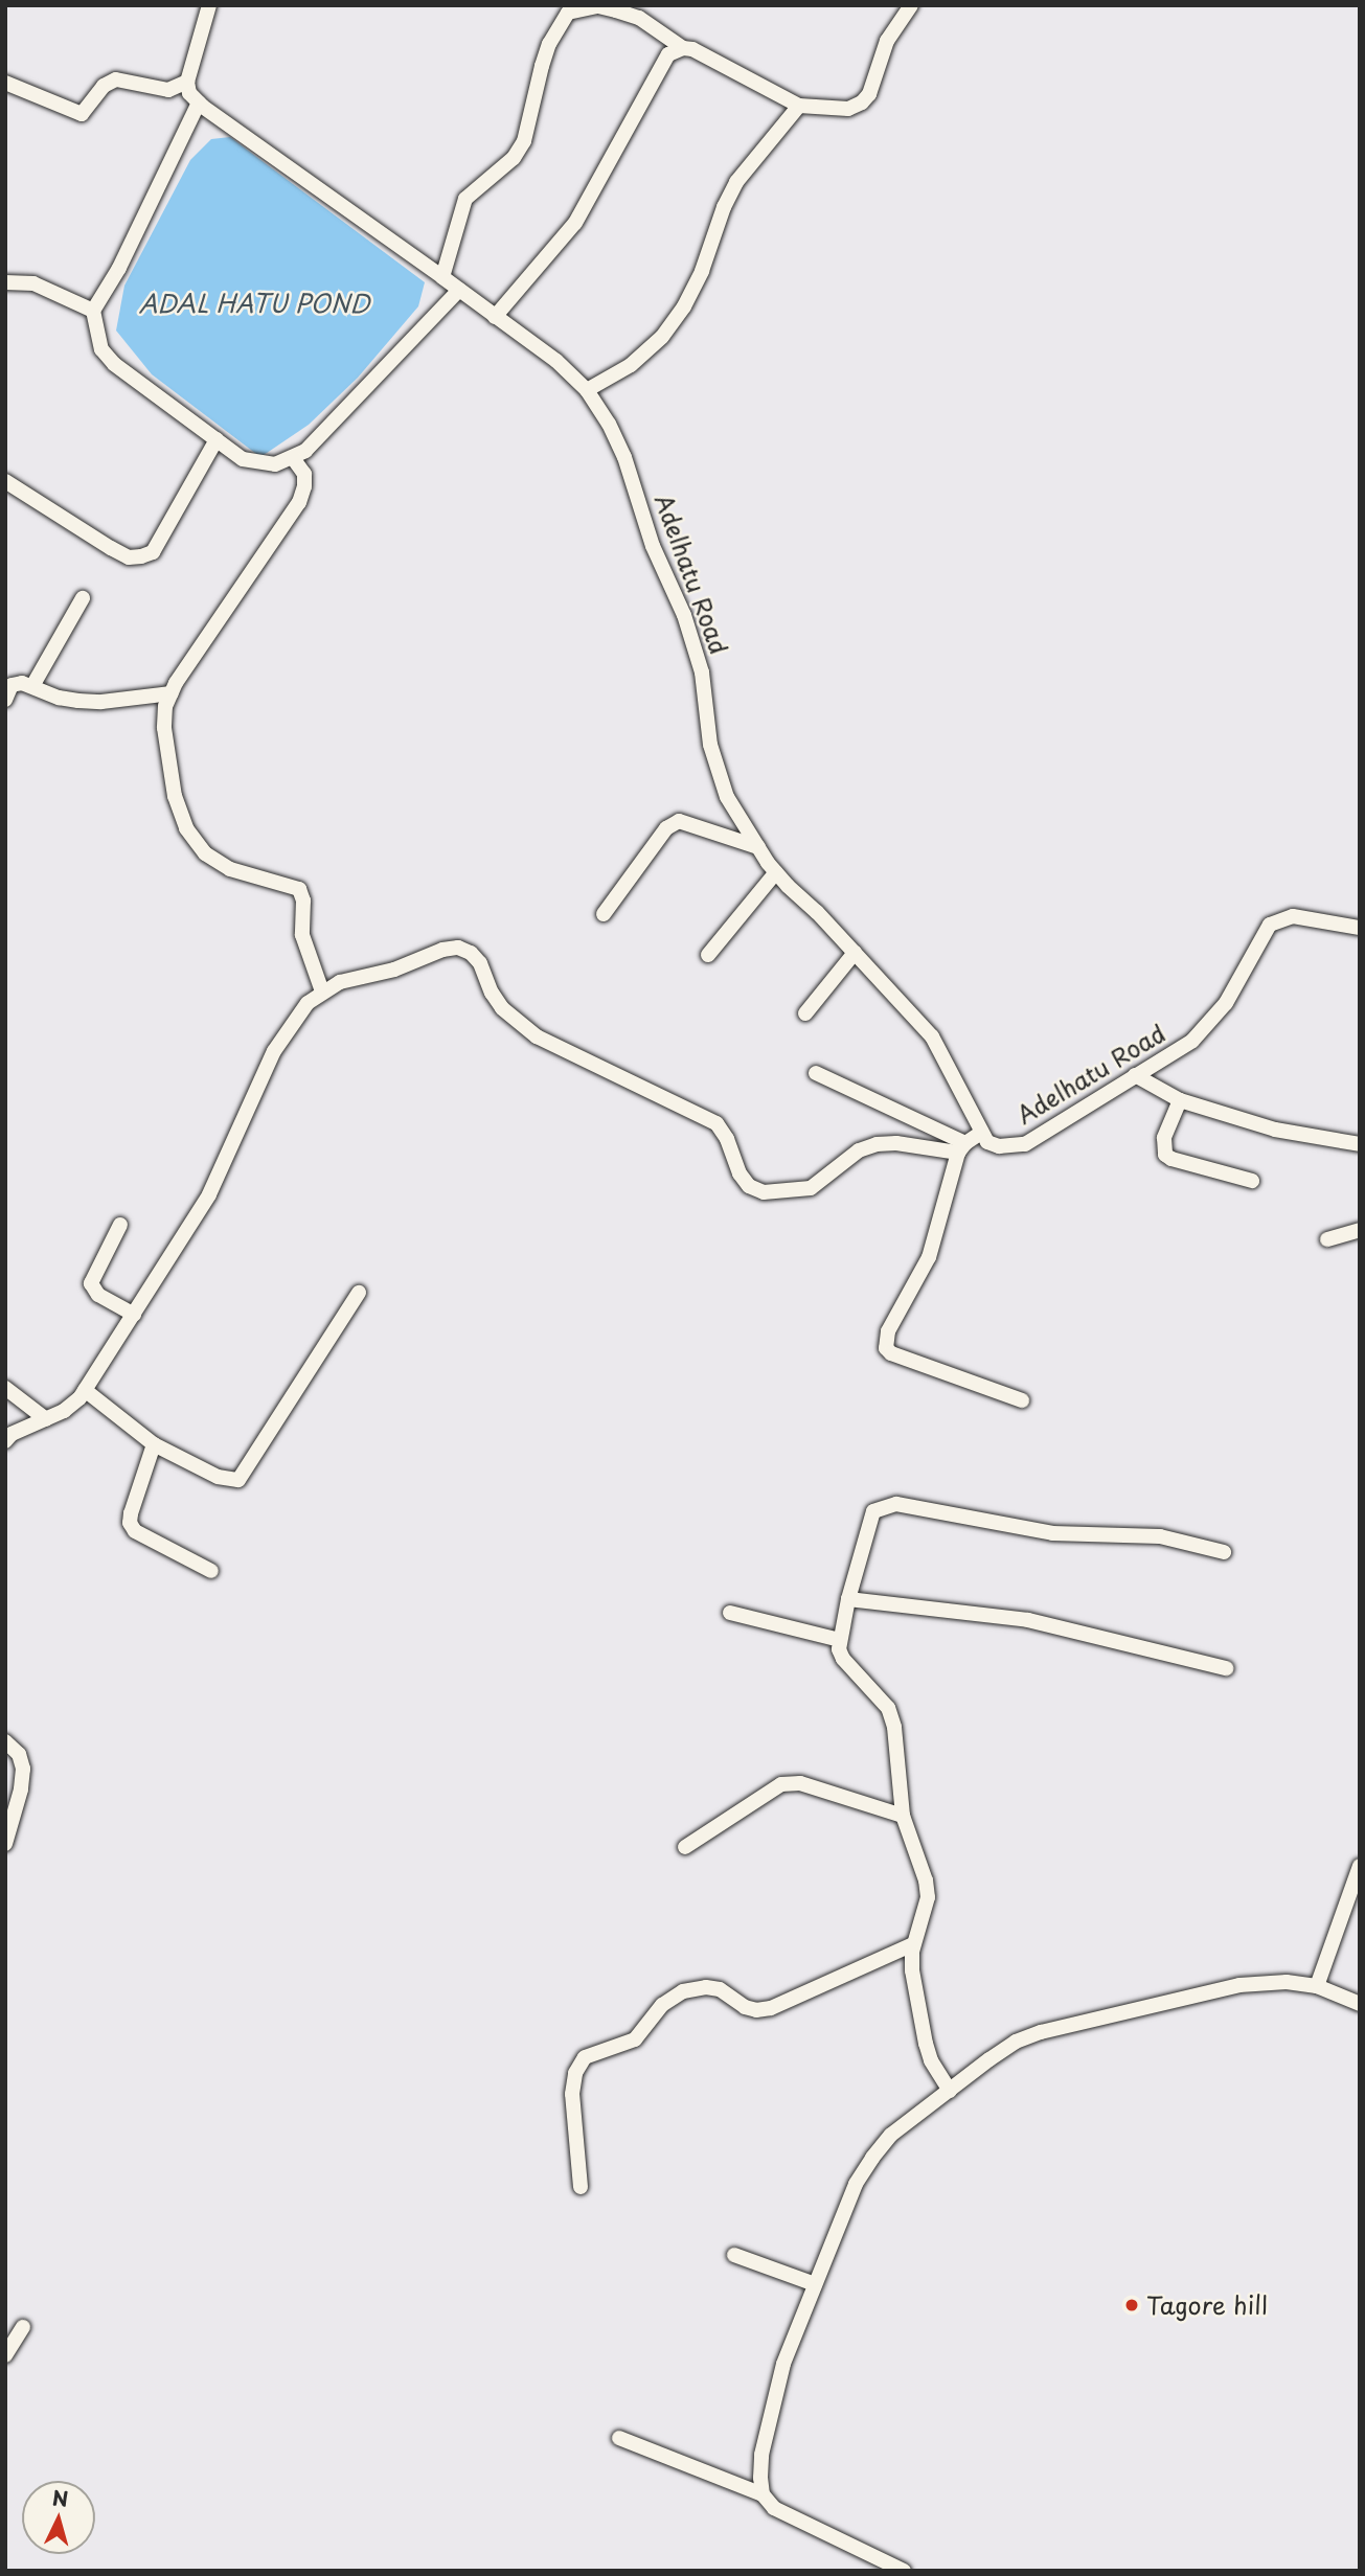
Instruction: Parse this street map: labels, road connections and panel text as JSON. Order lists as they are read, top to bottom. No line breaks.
{"streets":{"street":["Adelhatu Road"]},"water":["ADAL HATU POND"],"places":["Tagore hill"],"north":"top"}
